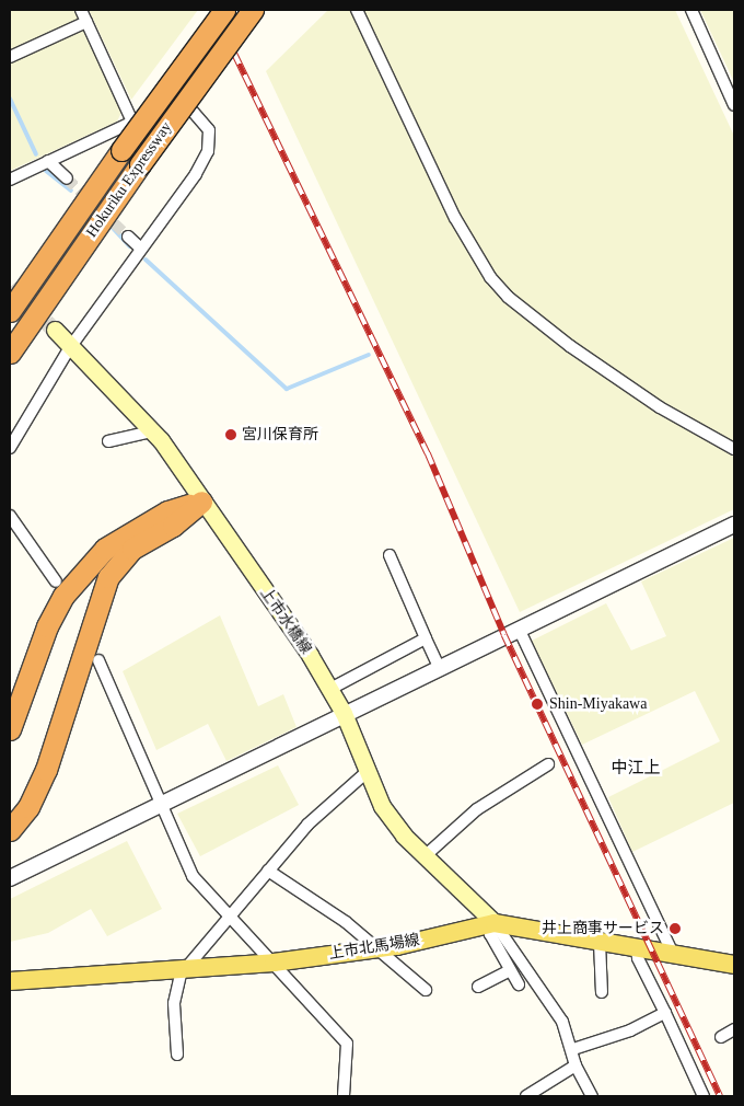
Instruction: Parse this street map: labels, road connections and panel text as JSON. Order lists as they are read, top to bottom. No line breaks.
{"streets":{"highway":["Hokuriku Expressway"],"main road":["上市水橋線","上市北馬場線"]},"crossings":[["上市水橋線","上市北馬場線"]],"districts":["中江上"],"places":["宮川保育所","Shin-Miyakawa","井上商事サービス"]}
